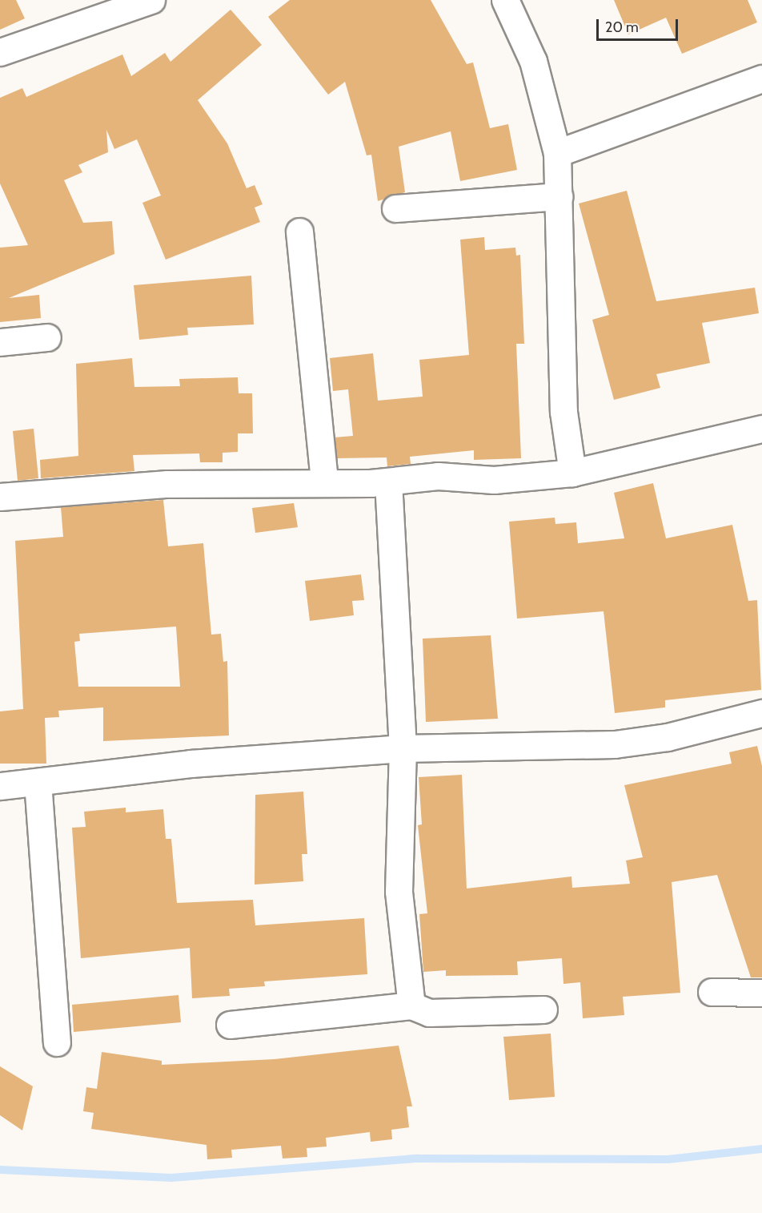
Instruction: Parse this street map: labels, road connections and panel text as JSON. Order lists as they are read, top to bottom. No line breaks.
{"scale_bar":"20 m"}
